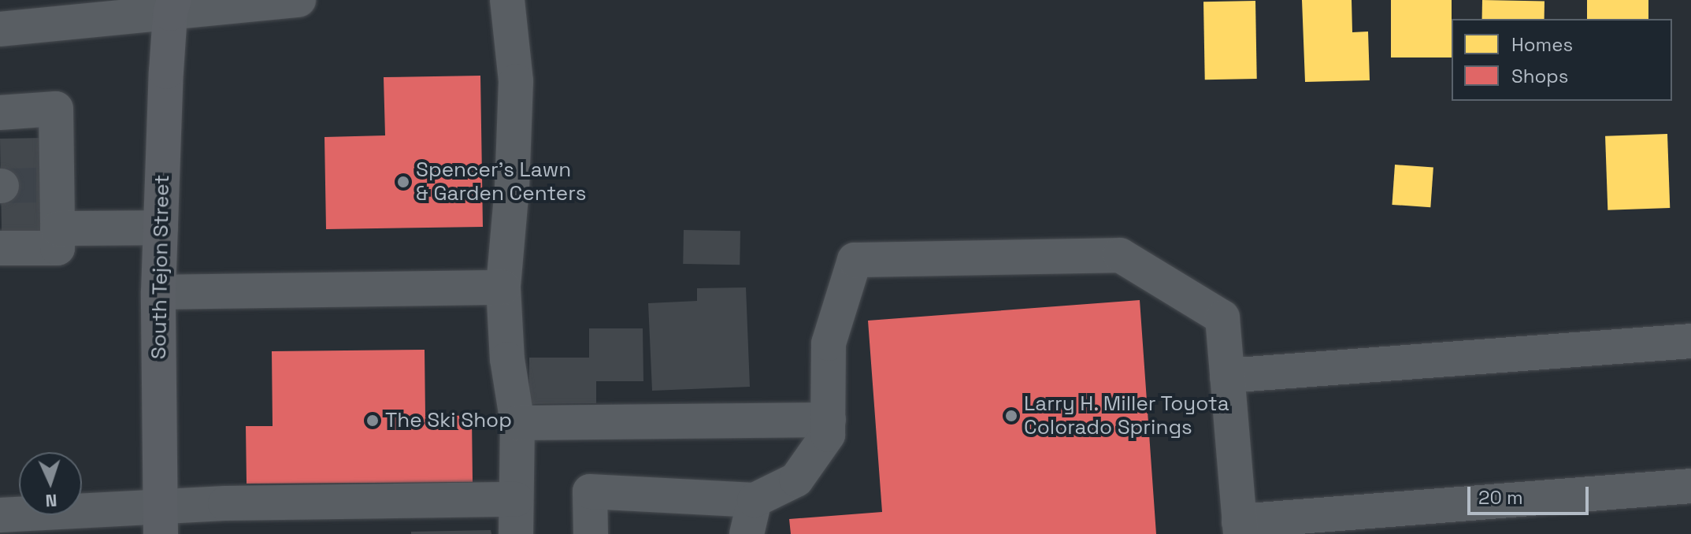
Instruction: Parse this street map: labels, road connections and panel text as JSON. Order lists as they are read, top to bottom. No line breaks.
{"streets":{"main road":["South Tejon Street"]},"places":["Spencer’s Lawn & Garden Centers","Larry H. Miller Toyota Colorado Springs","The Ski Shop"],"legend":["Homes","Shops"],"scale_bar":"20 m","north":"bottom"}
